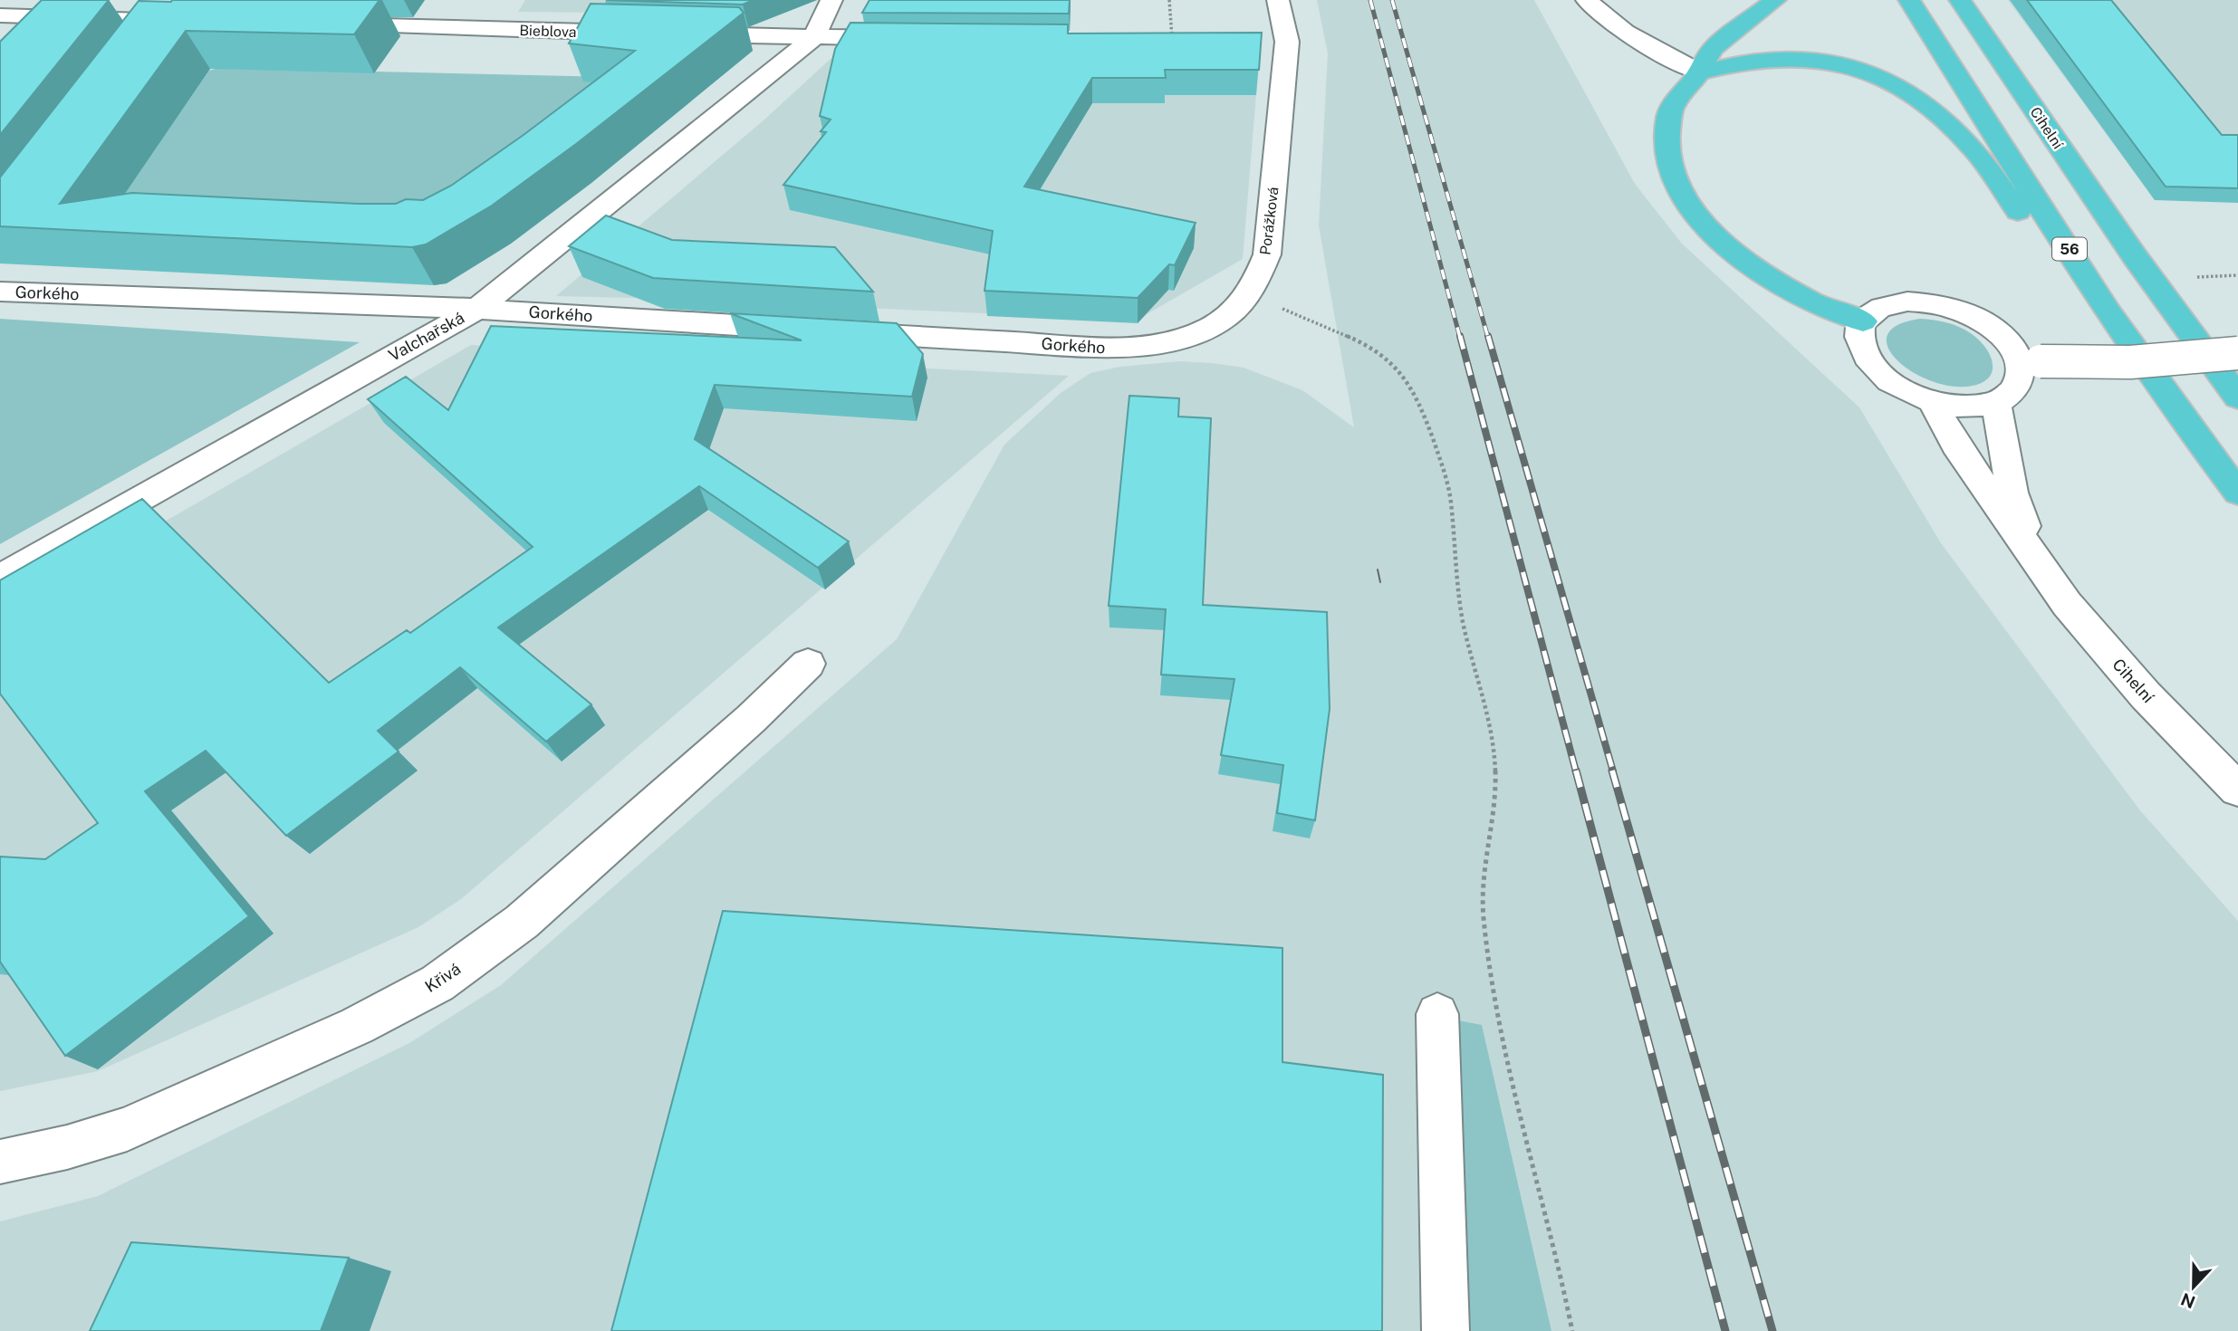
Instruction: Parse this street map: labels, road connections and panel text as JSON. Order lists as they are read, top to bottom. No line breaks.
{"streets":{"highway":["Cihelní","56"],"street":["Bieblova","Porážková","Gorkého","Valchařská","Křivá"]},"crossings":[["Porážková","Gorkého"],["Gorkého","Valchařská"]],"north":"bottom"}
